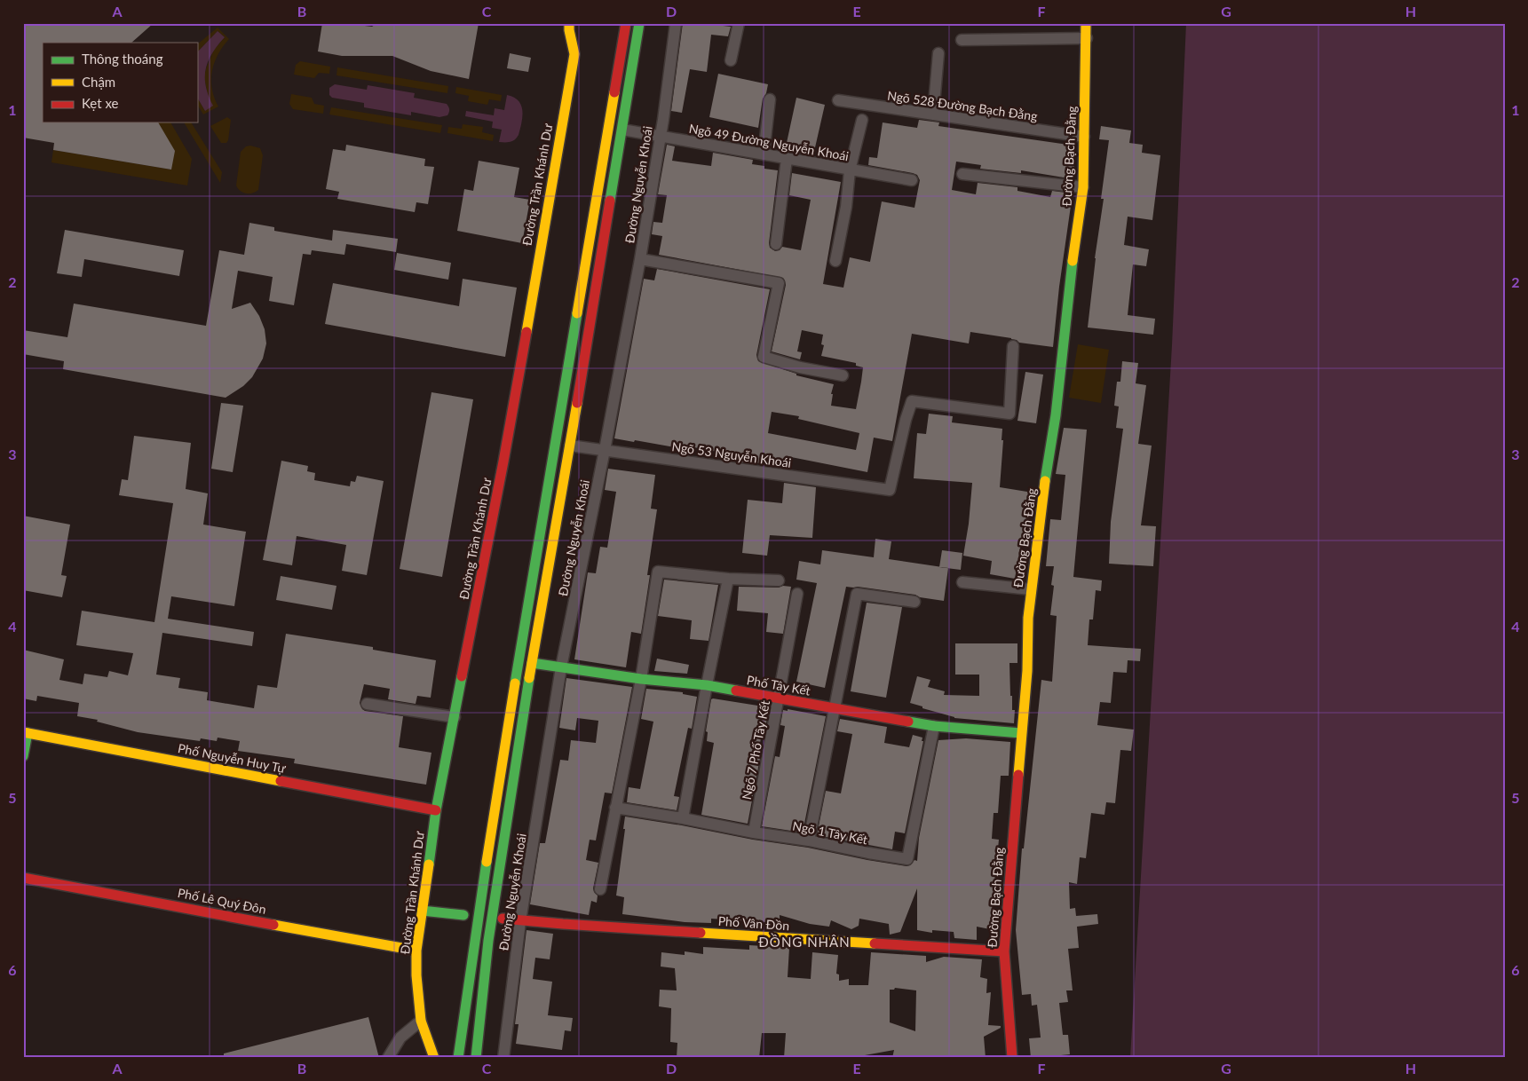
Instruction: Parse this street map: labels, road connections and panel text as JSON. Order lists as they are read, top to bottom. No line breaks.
{"streets":{"main road":["Đường Bạch Đằng","Đường Trần Khánh Dư","Đường Nguyễn Khoái","Phố Tây Kết","Phố Nguyễn Huy Tự","Phố Lê Quý Đôn","Phố Vân Đồn"],"street":["Ngõ 528 Đường Bạch Đằng","Ngõ 49 Đường Nguyễn Khoái","Ngõ 53 Nguyễn Khoái","Ngõ 7 Phố Tây Kết","Ngõ 1 Tây Kết"]},"crossings":[["Ngõ 528 Đường Bạch Đằng","Đường Bạch Đằng"],["Ngõ 49 Đường Nguyễn Khoái","Đường Nguyễn Khoái"],["Đường Bạch Đằng","Phố Tây Kết"],["Đường Bạch Đằng","Phố Vân Đồn"],["Đường Trần Khánh Dư","Phố Nguyễn Huy Tự"],["Đường Trần Khánh Dư","Phố Lê Quý Đôn"],["Đường Nguyễn Khoái","Ngõ 53 Nguyễn Khoái"],["Đường Nguyễn Khoái","Phố Tây Kết"],["Đường Nguyễn Khoái","Phố Vân Đồn"],["Phố Tây Kết","Ngõ 7 Phố Tây Kết"],["Phố Tây Kết","Ngõ 1 Tây Kết"],["Ngõ 7 Phố Tây Kết","Ngõ 1 Tây Kết"]],"districts":["ĐỒNG NHÂN"],"legend":["Thông thoáng","Chậm","Kẹt xe"],"grid":{"columns":["A","B","C","D","E","F","G","H"],"rows":["1","2","3","4","5","6"]}}
